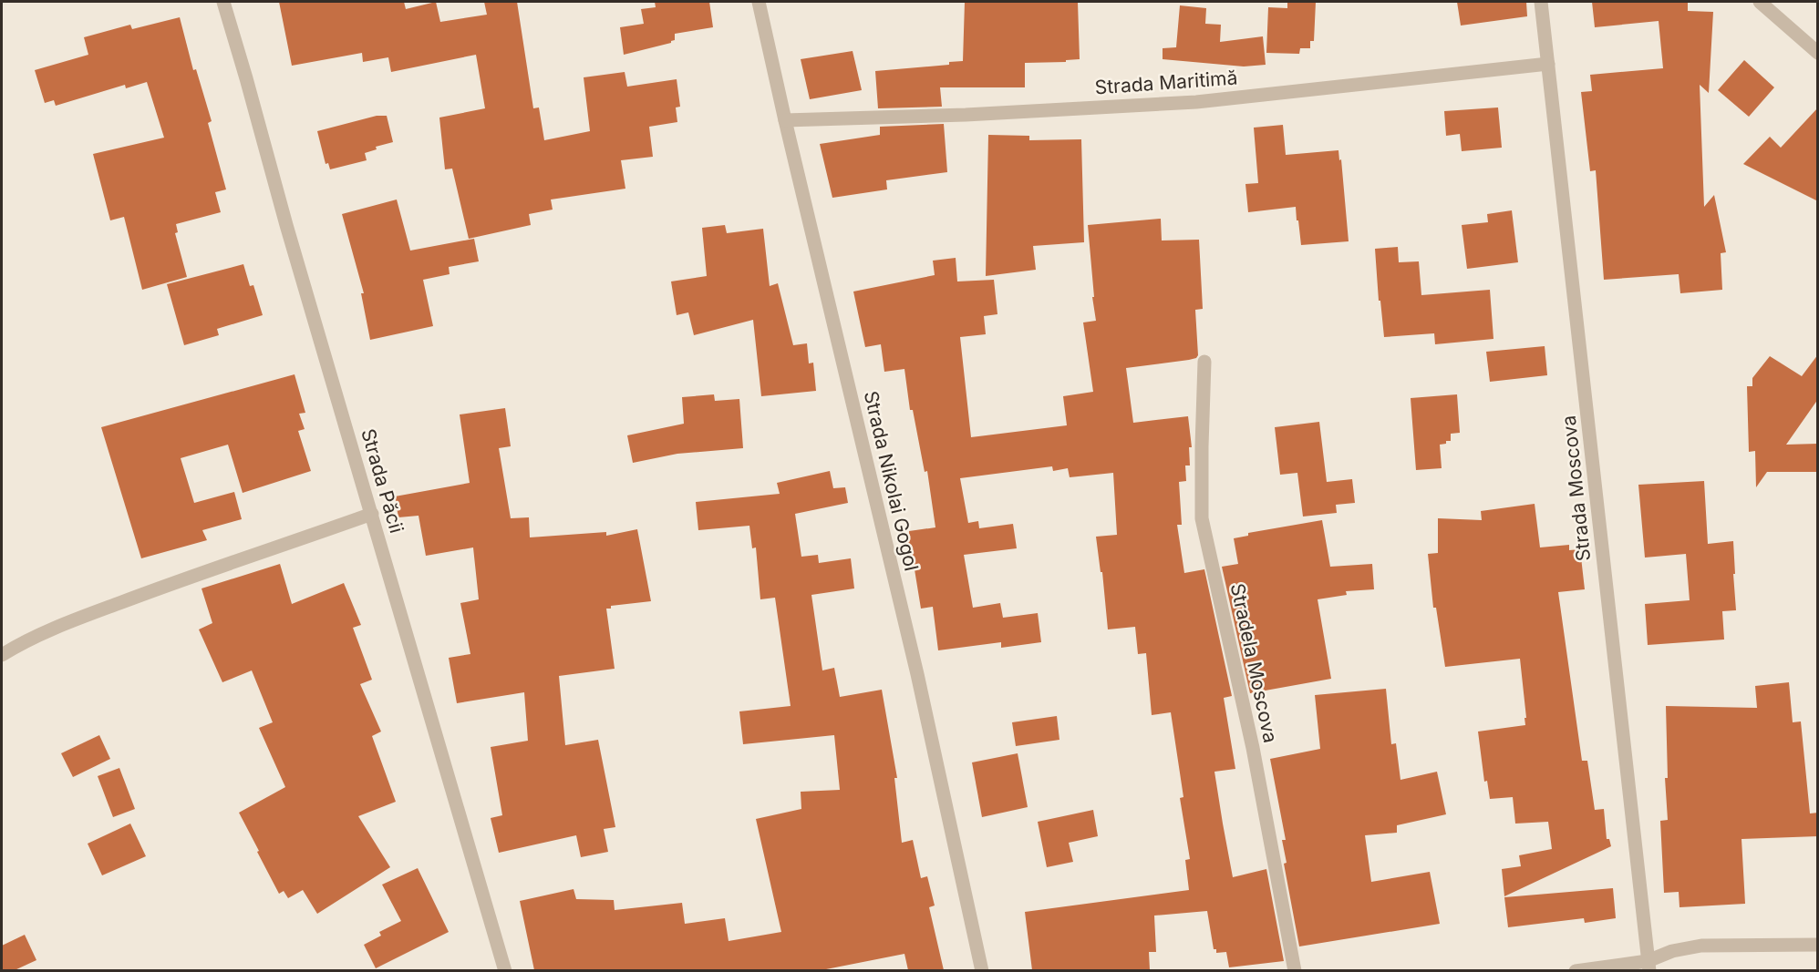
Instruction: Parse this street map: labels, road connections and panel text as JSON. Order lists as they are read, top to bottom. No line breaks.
{"streets":{"street":["Strada Maritimă","Strada Păcii","Strada Nikolai Gogol","Strada Moscova","Stradela Moscova"]},"crossings":[["Strada Maritimă","Strada Nikolai Gogol"],["Strada Maritimă","Strada Moscova"]]}
